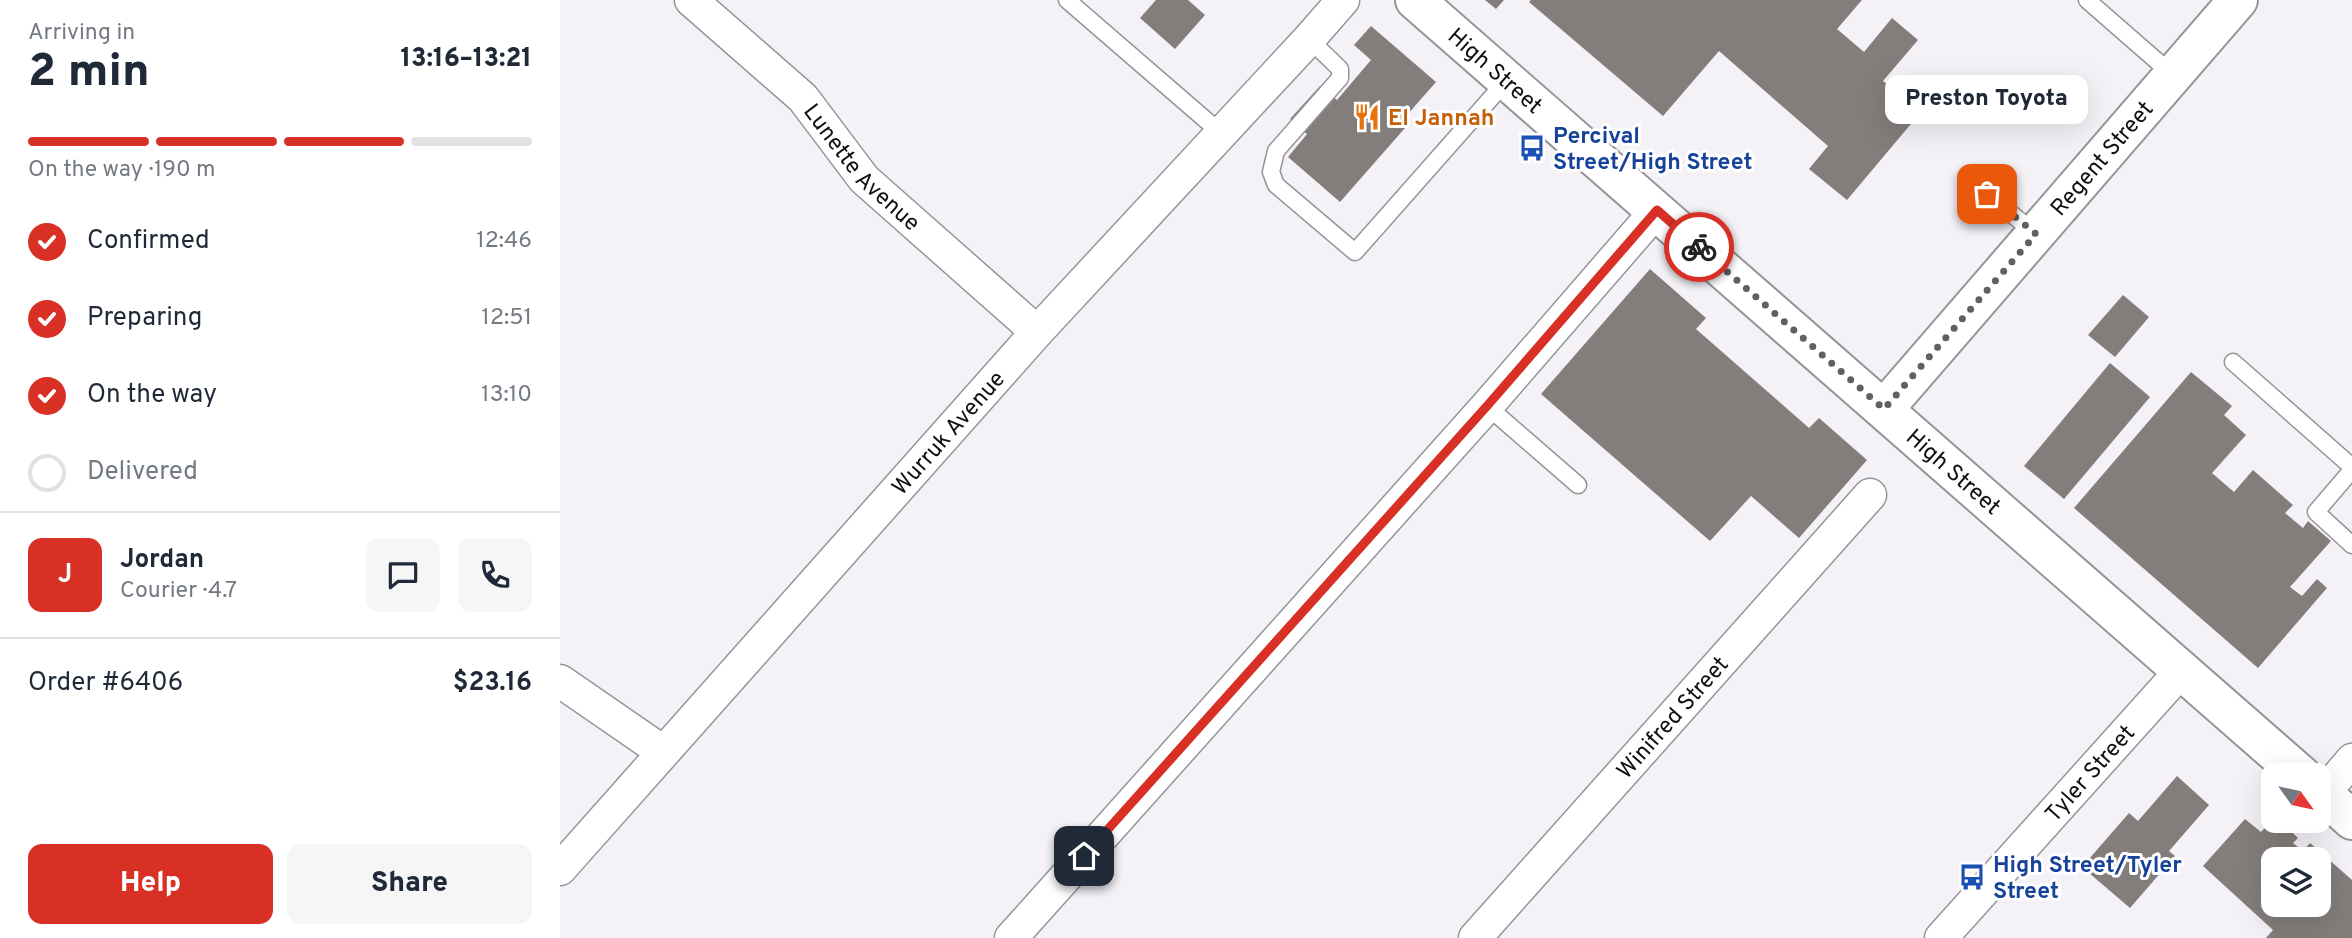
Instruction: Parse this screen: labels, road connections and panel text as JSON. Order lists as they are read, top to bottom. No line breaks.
{"streets":{"main road":["High Street","Regent Street"],"street":["Lunette Avenue","Wurruk Avenue","Winifred Street","Tyler Street"]},"crossings":[["High Street","Regent Street"],["High Street","Tyler Street"],["Lunette Avenue","Wurruk Avenue"]],"places":{"restaurant":["El Jannah"],"bus stop":["Percival Street/High Street","High Street/Tyler Street"],"other":["Preston Toyota"]},"north":"bottom right","page":{"heading":["2 min","Arriving in","13:16–13:21"],"panel":["Jordan","Courier · 4.7","Order #6406","$23.16"],"bubble":"Preston Toyota","bar":"On the way · 190 m","list":[["Confirmed","12:46"],["Preparing","12:51"],["On the way","13:10"],"Delivered"],"round":"J","buttons":["Help","Share"]}}
